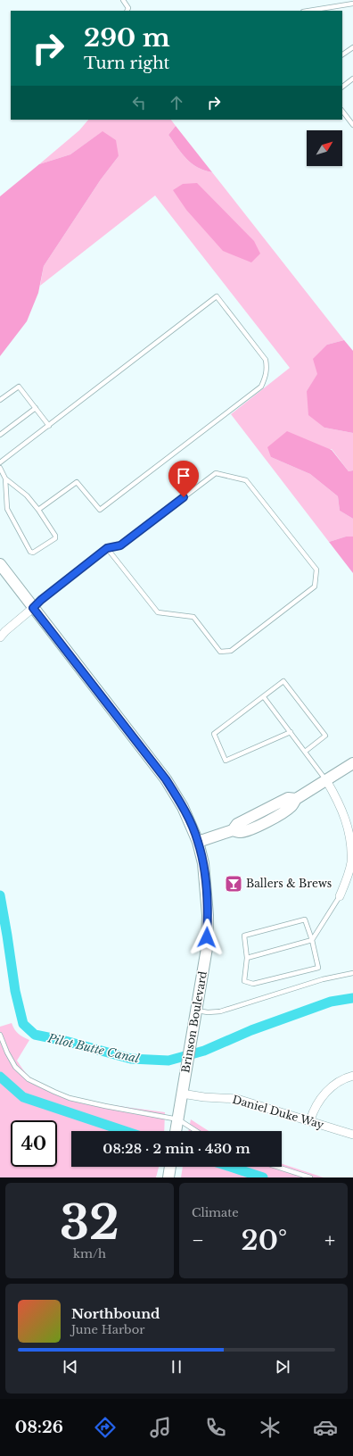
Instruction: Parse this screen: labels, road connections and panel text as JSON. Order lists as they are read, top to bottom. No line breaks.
{"streets":{"street":["Brinson Boulevard","Daniel Duke Way"]},"crossings":[["Brinson Boulevard","Daniel Duke Way"]],"water":["Pilot Butte Canal"],"places":{"bar":["Ballers & Brews"]},"north":"top right","page":{"turn":["290 m","Turn right"],"limit":"40","trip":"08:28 · 2 min · 430 m","tile":[["32","km/h"],"Climate"],"heat":["−","20°","+"],"song":["Northbound","June Harbor"],"tabs":"08:26"}}
